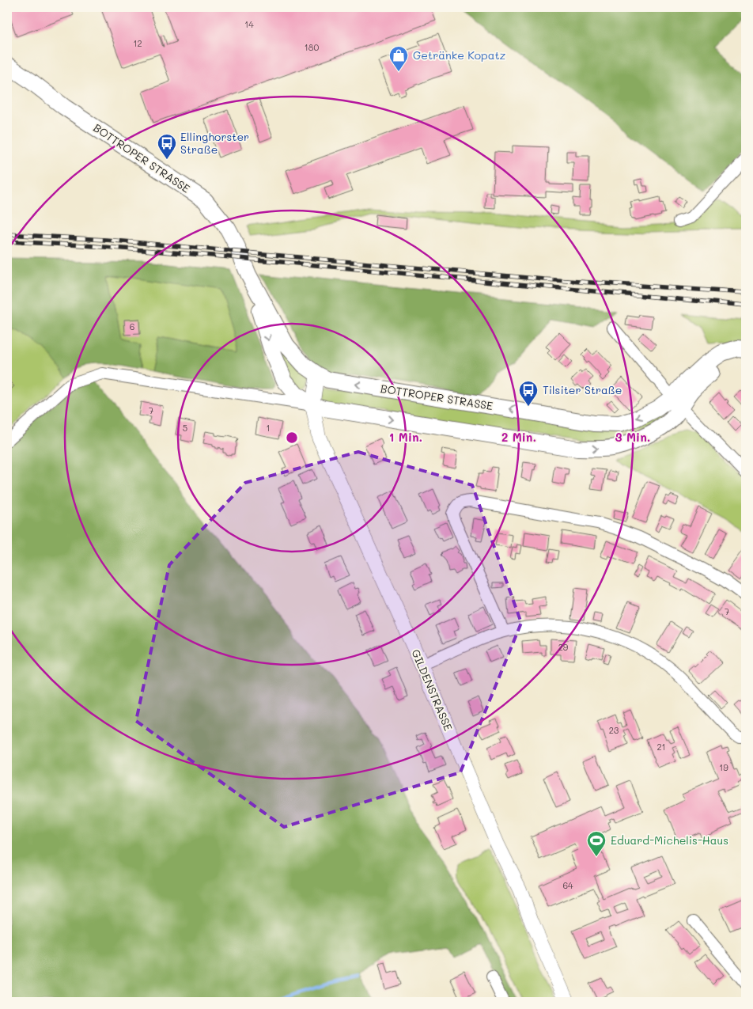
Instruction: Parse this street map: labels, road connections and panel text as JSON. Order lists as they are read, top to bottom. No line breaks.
{"streets":{"main road":["BOTTROPER STRASSE"],"street":["GILDENSTRASSE"]},"crossings":[["BOTTROPER STRASSE","GILDENSTRASSE"]],"places":{"shop":["Getränke Kopatz"],"bus stop":["Ellinghorster Straße","Tilsiter Straße"],"sports":["Eduard-Michelis-Haus"]},"house_numbers":["14","12","180","6","7","5","1","7","29","23","21","19","64"],"rings":["1 Min.","2 Min.","3 Min."]}
